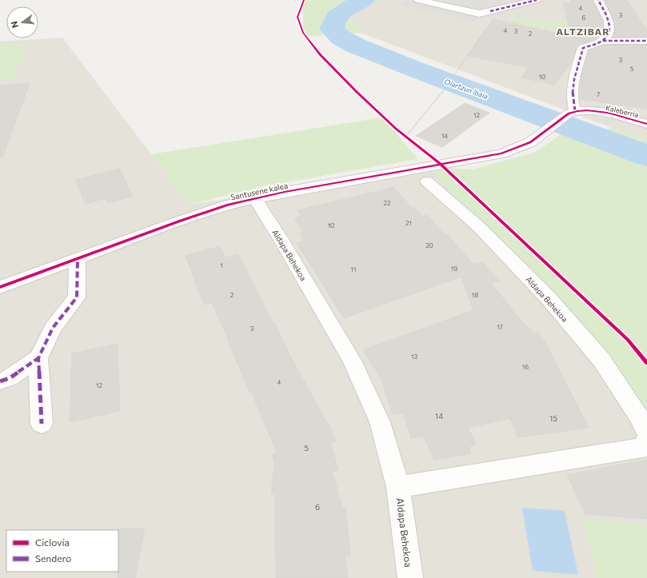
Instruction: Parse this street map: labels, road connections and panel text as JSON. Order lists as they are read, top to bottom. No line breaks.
{"streets":{"street":["Kaleberria","Santusene kalea","Aldapa Behekoa"]},"crossings":[["Kaleberria","Santusene kalea"],["Santusene kalea","Aldapa Behekoa"]],"districts":["ALTZIBAR"],"water":["Oiartzun ibaia"],"house_numbers":["4","3","6","4","3","2","3","5","10","7","12","14","22","21","10","20","1","19","11","2","18","17","3","13","16","4","12","14","15","5","6"],"legend":["Ciclovía","Sendero"],"north":"left"}
